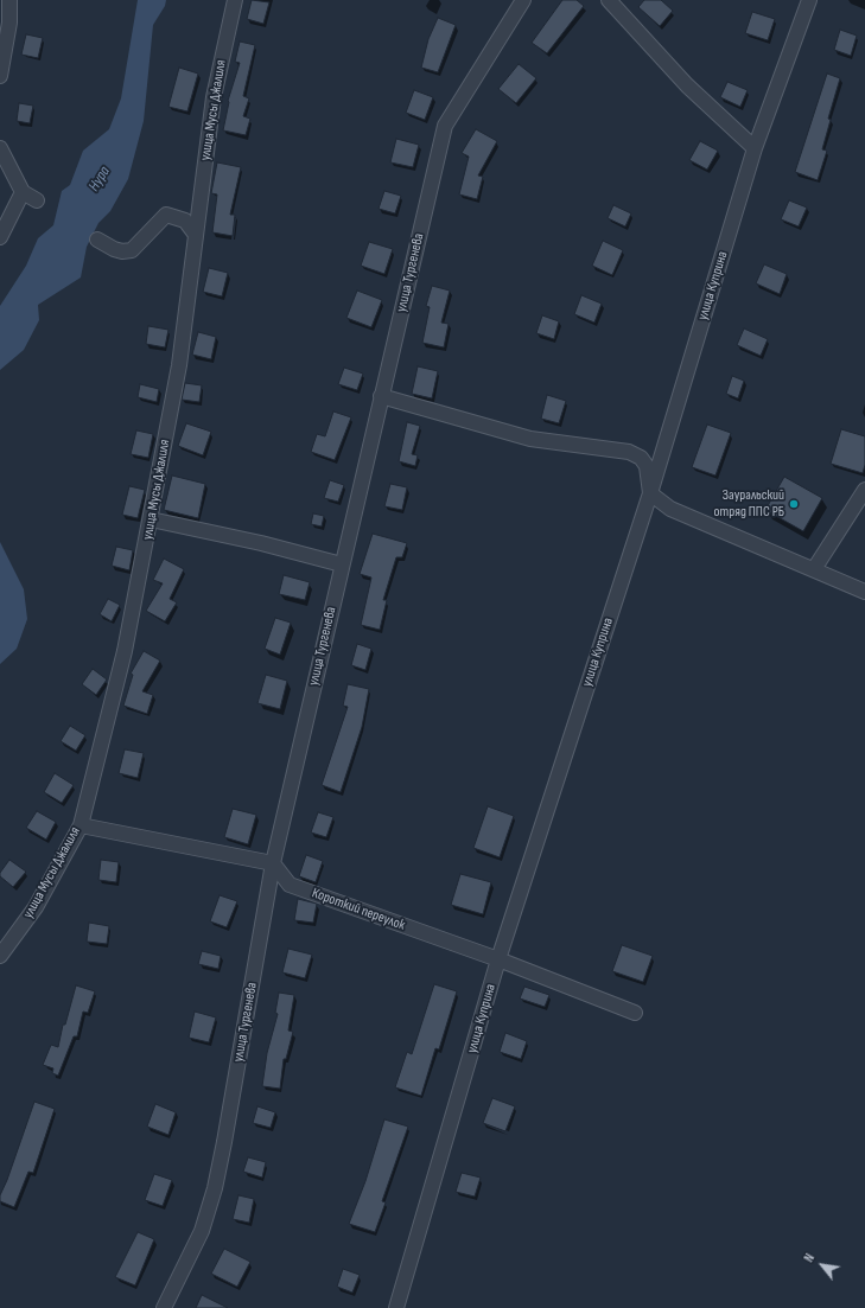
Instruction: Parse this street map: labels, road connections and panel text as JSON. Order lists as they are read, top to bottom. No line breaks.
{"streets":{"street":["улица Мусы Джалиля","улица Тургенева","улица Куприна","Короткий переулок"]},"crossings":[["улица Тургенева","Короткий переулок"],["улица Куприна","Короткий переулок"]],"water":["Нура"],"places":["Зауральский отряд ППС РБ"],"north":"top left"}
